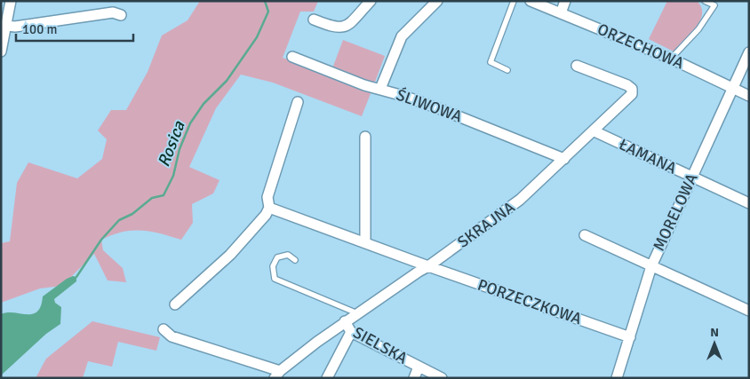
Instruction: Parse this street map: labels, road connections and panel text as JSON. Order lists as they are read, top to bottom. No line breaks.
{"streets":{"street":["ORZECHOWA","ŚLIWOWA","ŁAMANA","MORELOWA","SKRAJNA","PORZECZKOWA","SIELSKA"]},"crossings":[["ORZECHOWA","MORELOWA"],["ŚLIWOWA","SKRAJNA"],["ŁAMANA","MORELOWA"],["ŁAMANA","SKRAJNA"],["MORELOWA","PORZECZKOWA"],["SKRAJNA","PORZECZKOWA"],["SKRAJNA","SIELSKA"]],"water":["Rosica"],"scale_bar":"100 m","north":"top"}
